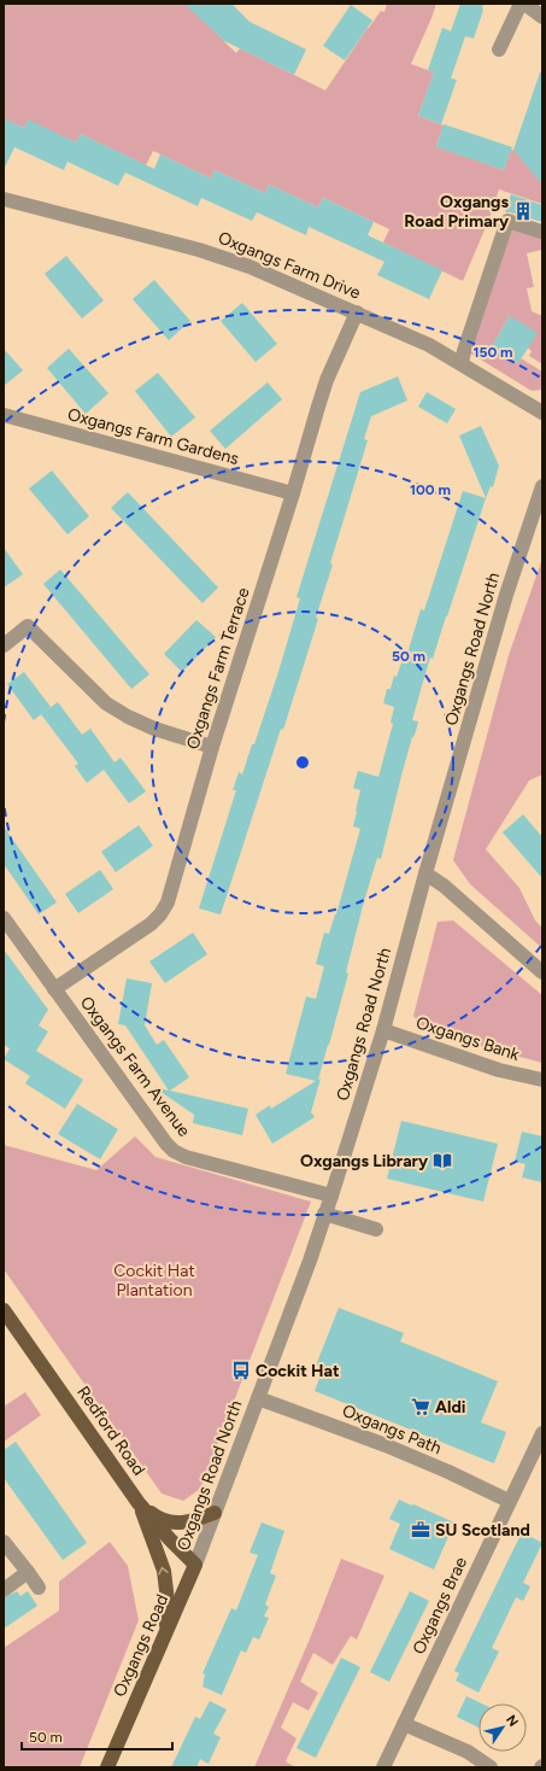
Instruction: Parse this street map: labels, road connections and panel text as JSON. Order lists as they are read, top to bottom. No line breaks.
{"streets":{"main road":["Redford Road","Oxgangs Road"],"street":["Oxgangs Farm Drive","Oxgangs Farm Gardens","Oxgangs Road North","Oxgangs Farm Terrace","Oxgangs Bank","Oxgangs Farm Avenue","Oxgangs Path","Oxgangs Brae"]},"crossings":[["Oxgangs Farm Drive","Oxgangs Farm Terrace"],["Oxgangs Farm Gardens","Oxgangs Farm Terrace"],["Oxgangs Road North","Oxgangs Bank"],["Oxgangs Road North","Oxgangs Farm Avenue"],["Oxgangs Road North","Oxgangs Path"],["Oxgangs Road North","Redford Road"],["Oxgangs Road North","Oxgangs Road"],["Oxgangs Farm Terrace","Oxgangs Farm Avenue"],["Oxgangs Path","Oxgangs Brae"],["Redford Road","Oxgangs Road"]],"parks":["Cockit Hat Plantation"],"places":{"building":["Oxgangs Road Primary"],"library":["Oxgangs Library"],"bus stop":["Cockit Hat"],"supermarket":["Aldi"],"office":["SU Scotland"]},"scale_bar":"50 m","north":"top right","rings":["150 m","100 m","50 m"]}
